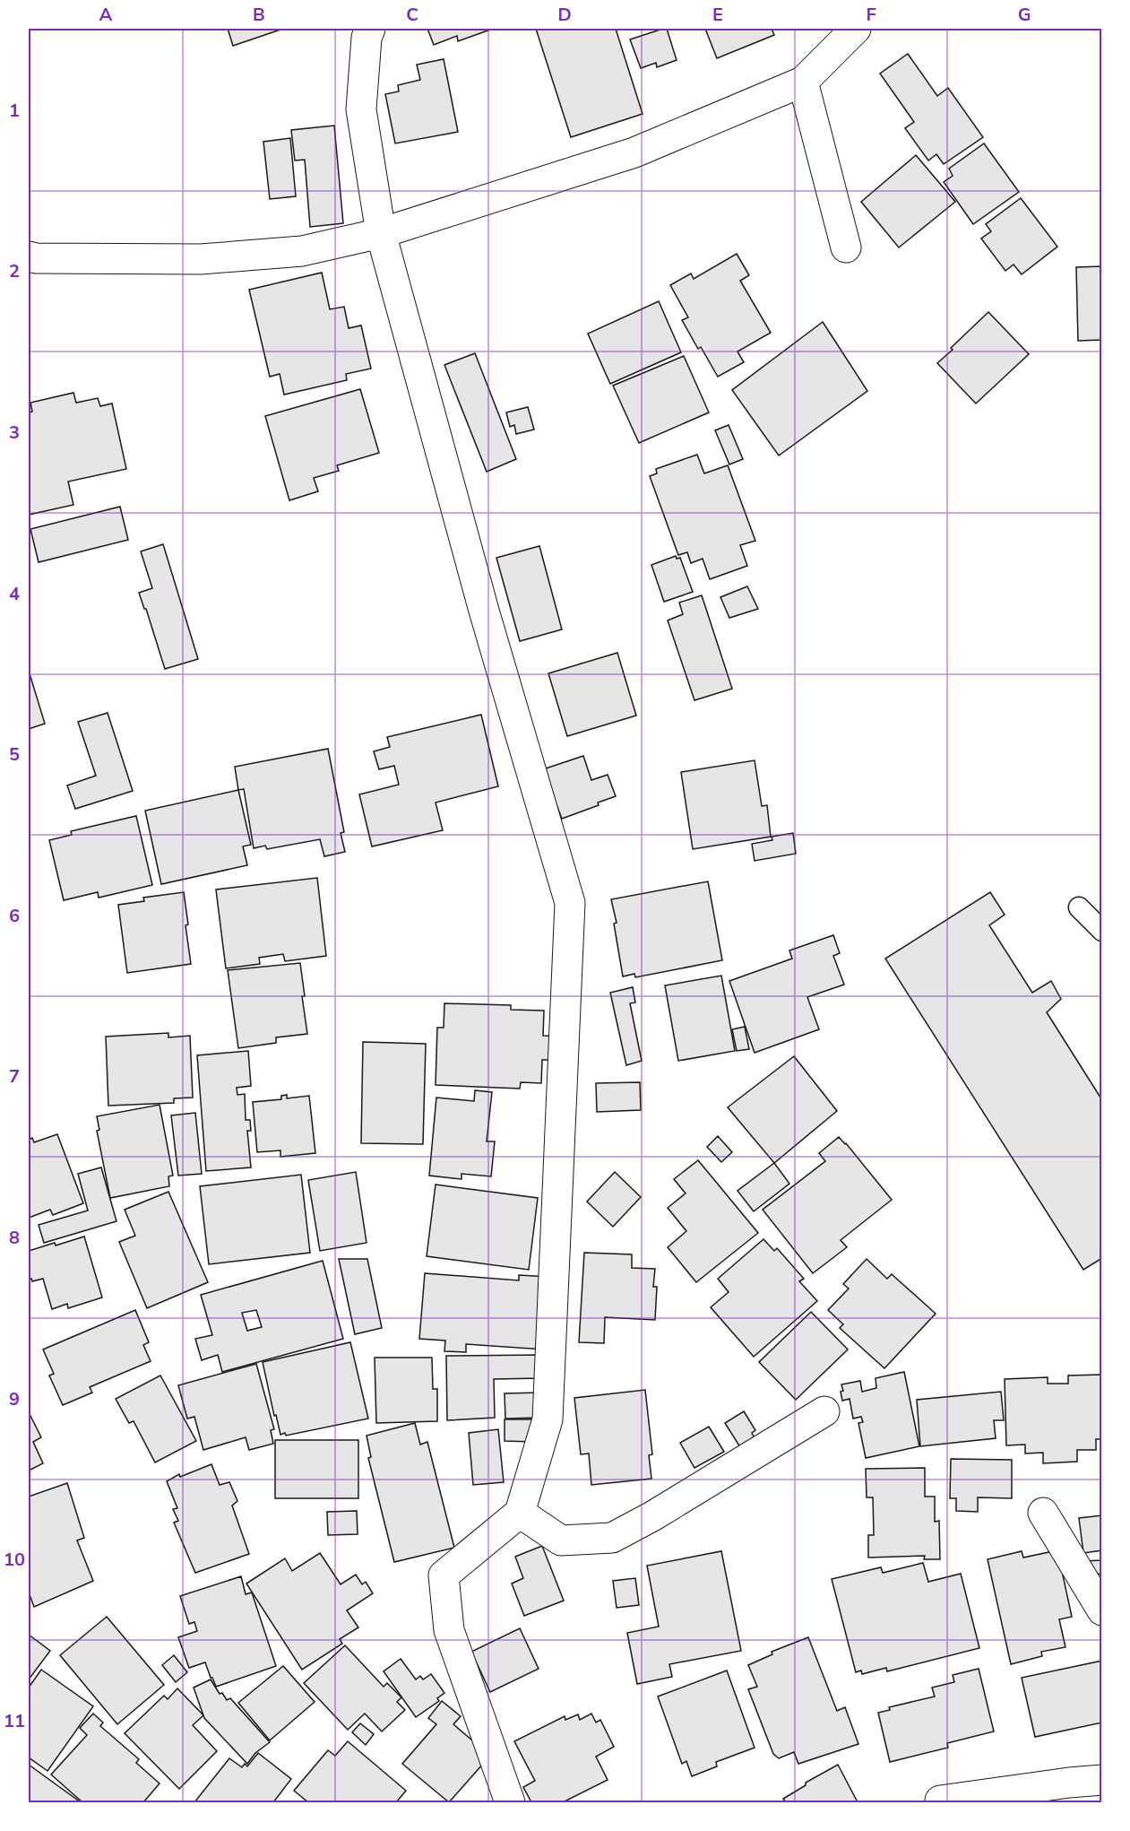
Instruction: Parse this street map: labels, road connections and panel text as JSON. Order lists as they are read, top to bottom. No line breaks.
{"grid":{"columns":["A","B","C","D","E","F","G"],"rows":["1","2","3","4","5","6","7","8","9","10","11"]}}
